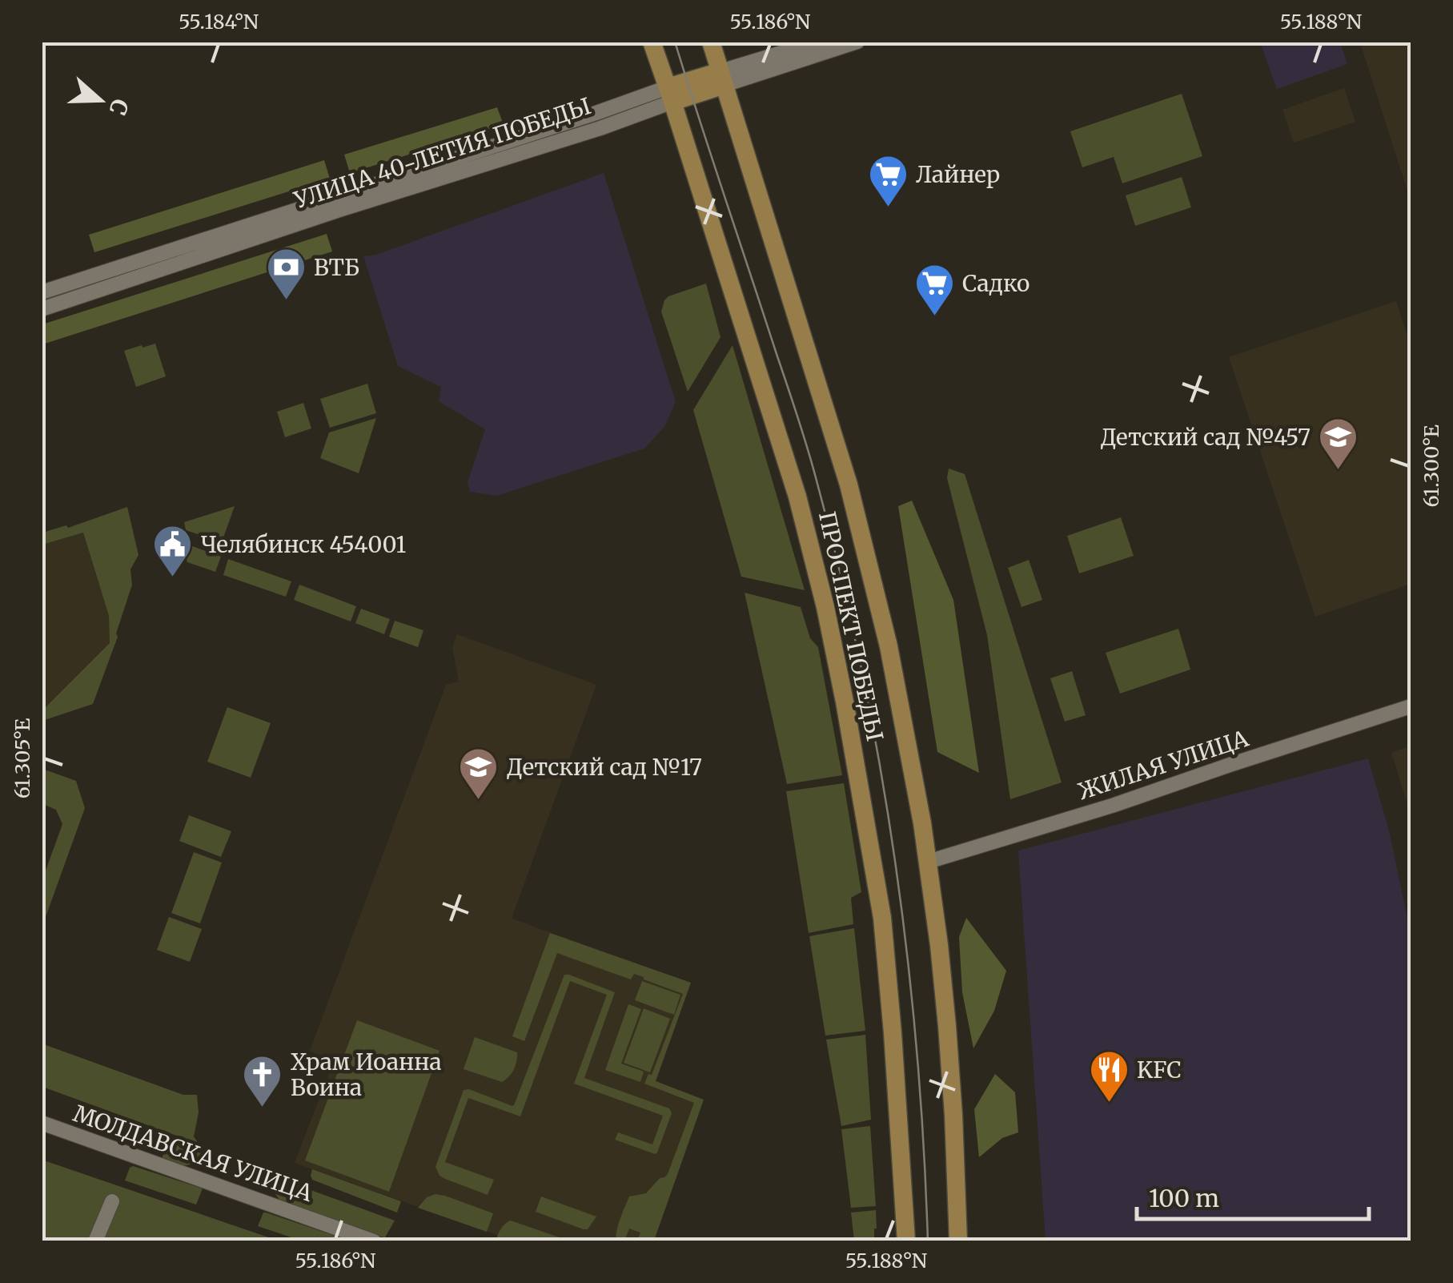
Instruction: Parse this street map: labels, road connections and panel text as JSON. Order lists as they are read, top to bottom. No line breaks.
{"streets":{"main road":["УЛИЦА 40-ЛЕТИЯ ПОБЕДЫ","ПРОСПЕКТ ПОБЕДЫ"],"street":["ЖИЛАЯ УЛИЦА","МОЛДАВСКАЯ УЛИЦА"]},"crossings":[["УЛИЦА 40-ЛЕТИЯ ПОБЕДЫ","ПРОСПЕКТ ПОБЕДЫ"],["ПРОСПЕКТ ПОБЕДЫ","ЖИЛАЯ УЛИЦА"]],"places":{"supermarket":["Лайнер","Садко"],"bank":["ВТБ"],"school or university":["Детский сад №457","Детский сад №17"],"public building":["Челябинск 454001"],"restaurant":["KFC"],"church":["Храм Иоанна Воина"]},"scale_bar":"100 m","north":"right","coordinates":["55.184°N","55.186°N","55.188°N","61.300°E","61.305°E"]}
